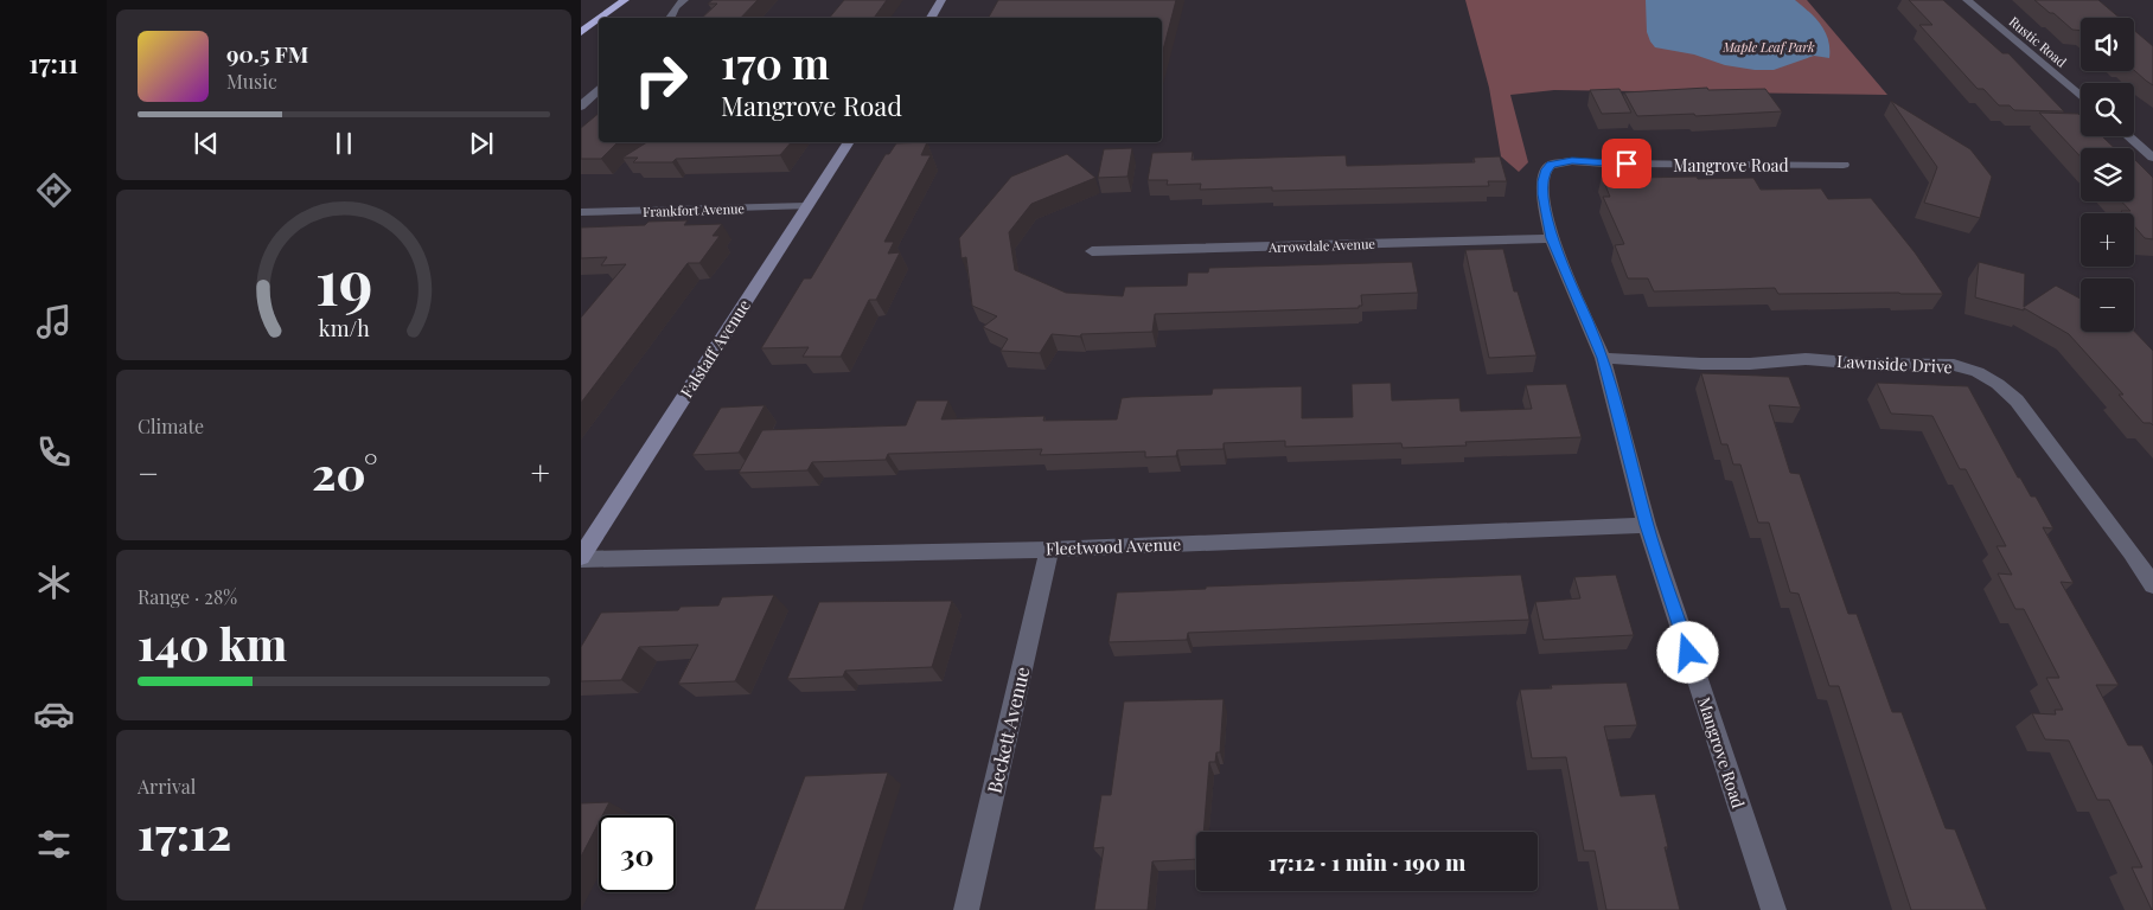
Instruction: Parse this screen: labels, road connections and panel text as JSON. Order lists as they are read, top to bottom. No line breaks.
{"streets":{"street":["Rustic Road","Mangrove Road","Frankfort Avenue","Arrowdale Avenue","Falstaff Avenue","Lawnside Drive","Fleetwood Avenue","Beckett Avenue"]},"crossings":[["Mangrove Road","Arrowdale Avenue"],["Mangrove Road","Lawnside Drive"],["Mangrove Road","Fleetwood Avenue"],["Frankfort Avenue","Falstaff Avenue"],["Falstaff Avenue","Fleetwood Avenue"],["Fleetwood Avenue","Beckett Avenue"]],"parks":["Maple Leaf Park"],"page":{"tabs":"17:11","map_buttons":["+","−"],"turn":["170 m","Mangrove Road"],"song":["90.5 FM","Music"],"tile":["Climate",["Range · 28%","140 km"],["Arrival","17:12"]],"heat":["−","20°","+"],"limit":"30","trip":"17:12 · 1 min · 190 m","gauge":["19","km/h"]}}
